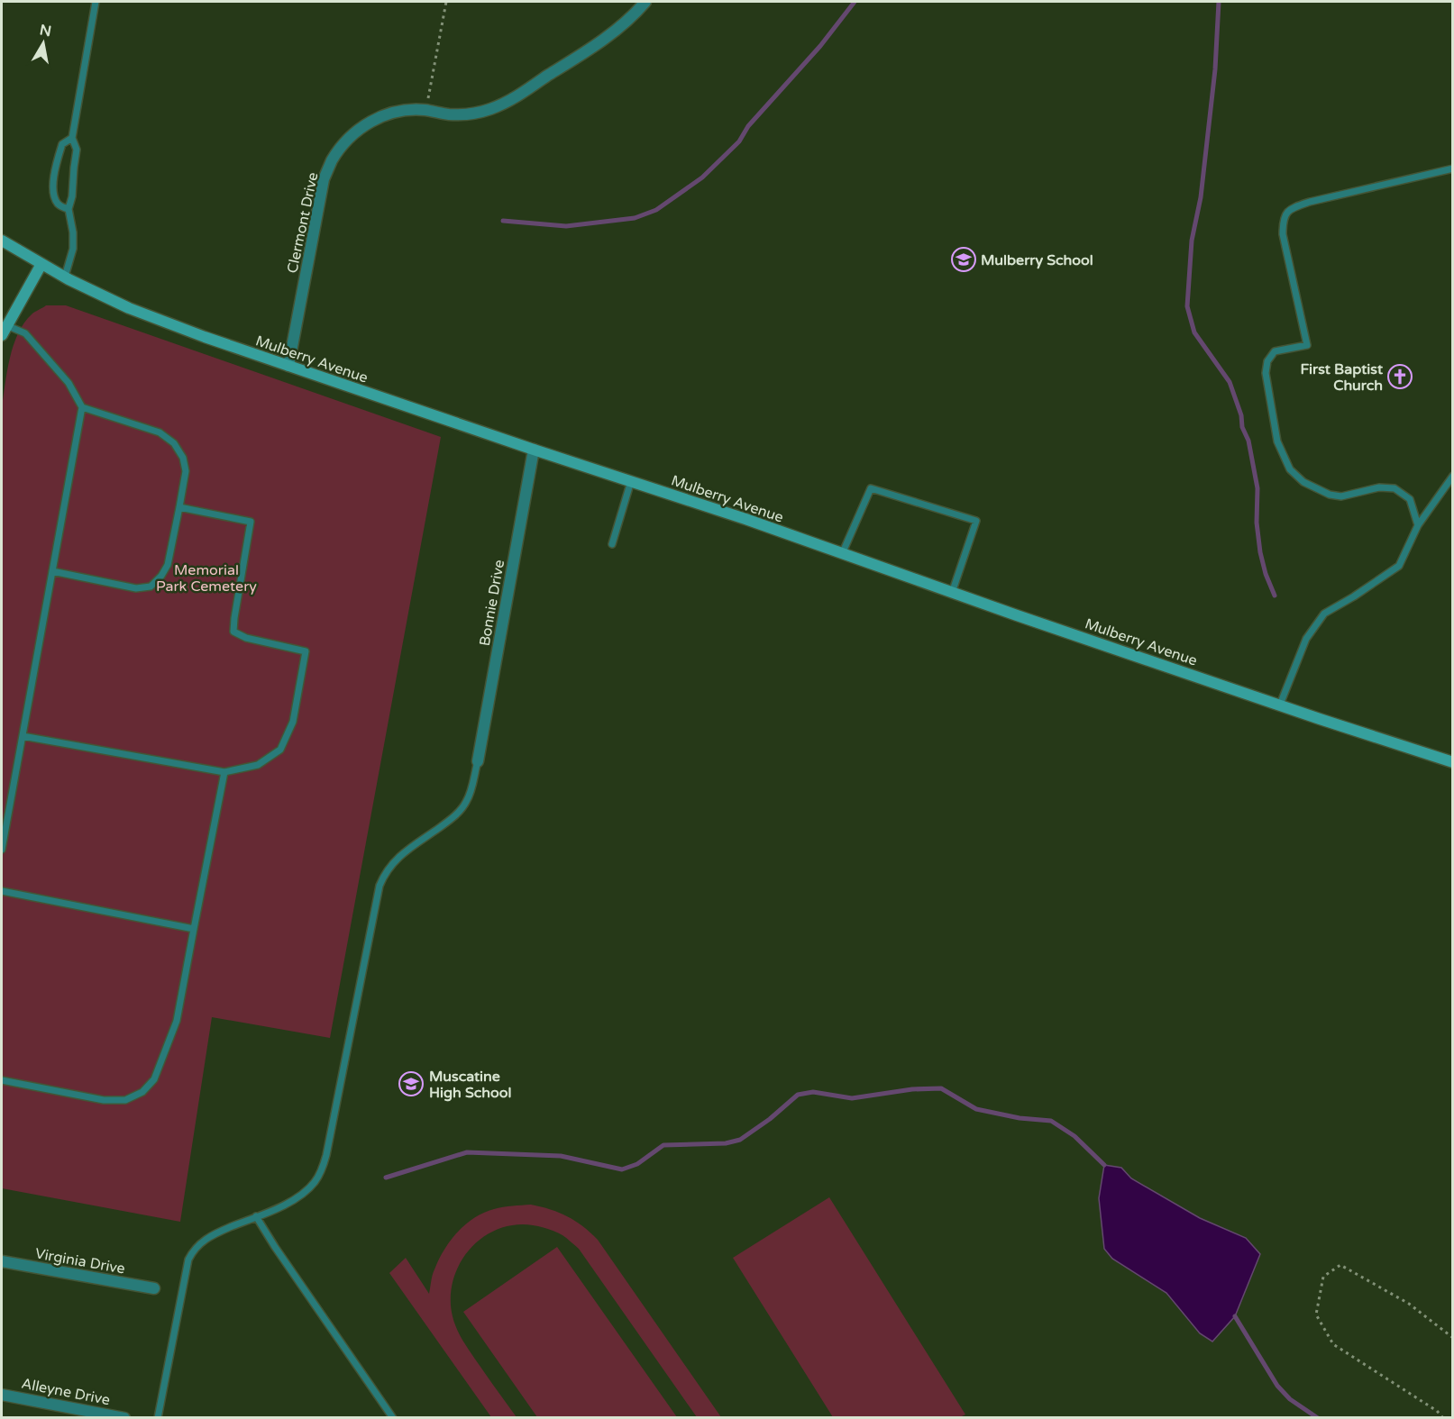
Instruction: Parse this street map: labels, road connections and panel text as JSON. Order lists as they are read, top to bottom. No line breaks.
{"streets":{"main road":["Mulberry Avenue"],"street":["Clermont Drive","Bonnie Drive","Virginia Drive","Alleyne Drive"]},"crossings":[["Clermont Drive","Mulberry Avenue"],["Mulberry Avenue","Bonnie Drive"]],"parks":["Memorial Park Cemetery"],"places":{"school or university":["Mulberry School","Muscatine High School"],"church":["First Baptist Church"]},"north":"top"}
